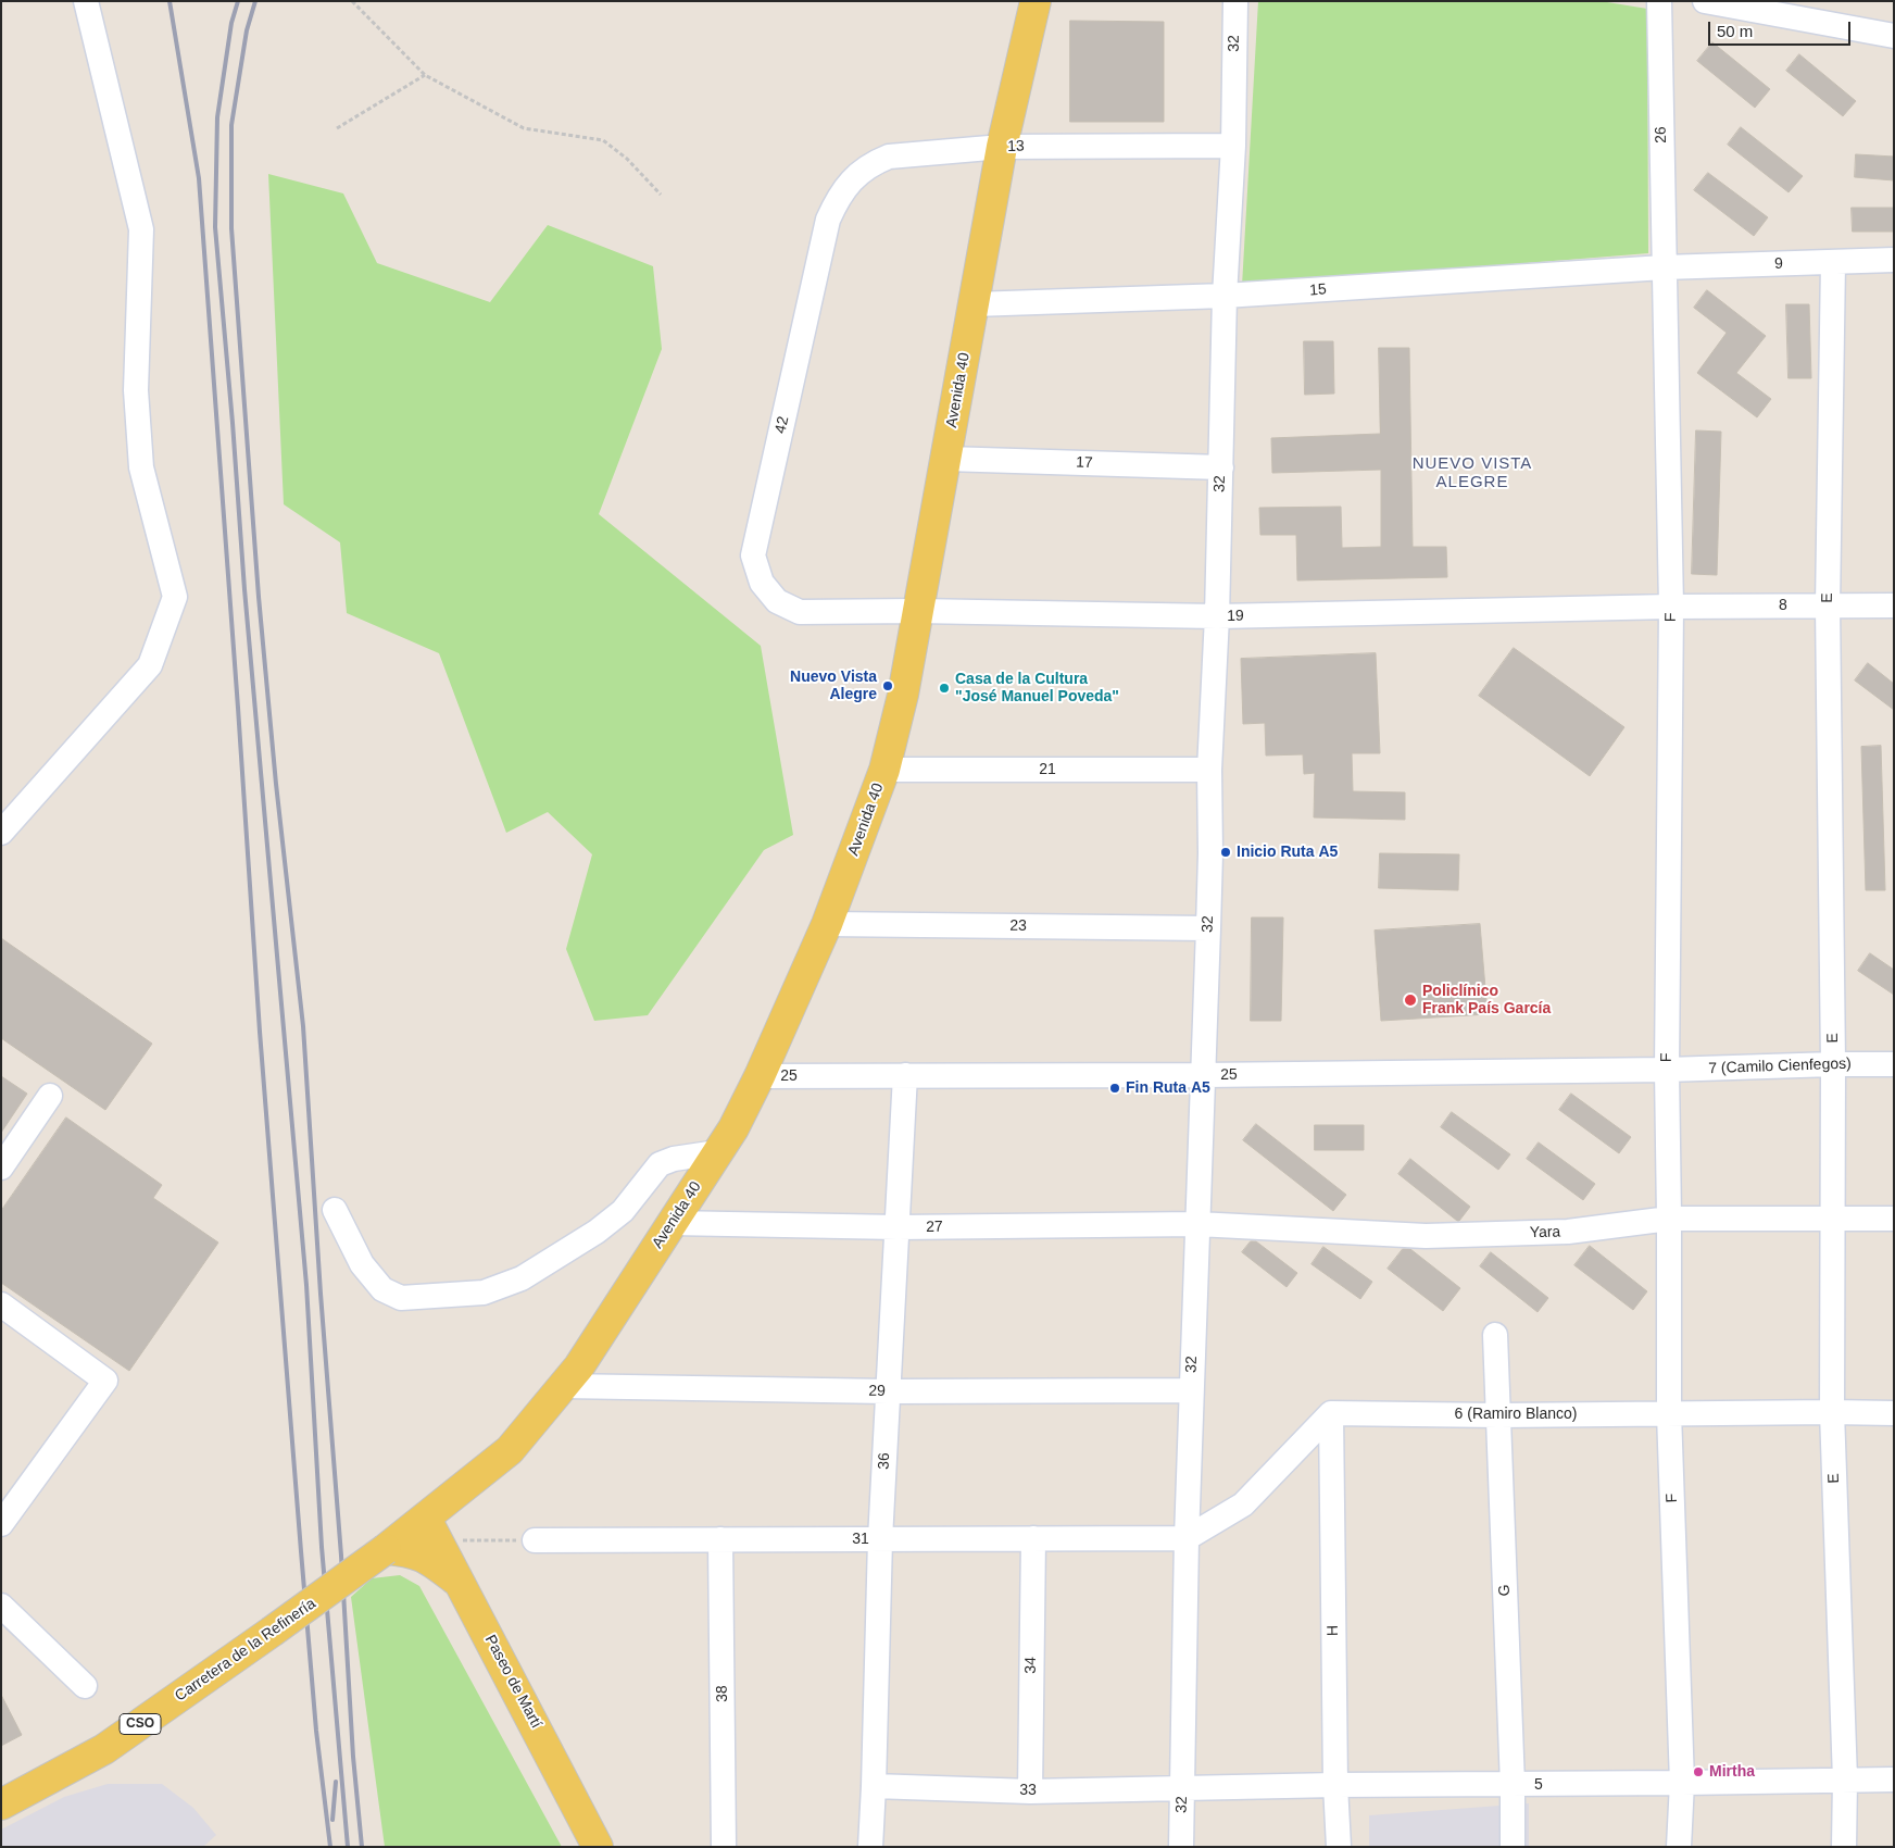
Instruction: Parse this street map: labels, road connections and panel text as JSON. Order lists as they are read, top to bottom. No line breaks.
{"streets":{"main road":["Avenida 40","Carretera de la Refinería","Paseo de Martí","CSO"],"street":["32","26","13","9","15","42","17","E","8","19","F","21","23","7 (Camilo Cienfegos)","25","27","Yara","29","6 (Ramiro Blanco)","36","31","G","H","34","38","5","33"]},"crossings":[["32","13"],["32","15"],["32","17"],["32","19"],["32","21"],["32","23"],["32","25"],["32","27"],["32","Yara"],["32","29"],["32","31"],["32","5"],["32","33"],["26","9"],["26","15"],["26","F"],["13","Avenida 40"],["13","42"],["9","15"],["9","E"],["9","F"],["15","Avenida 40"],["15","F"],["Avenida 40","17"],["Avenida 40","19"],["Avenida 40","21"],["Avenida 40","23"],["Avenida 40","25"],["Avenida 40","27"],["Avenida 40","29"],["Avenida 40","Carretera de la Refinería"],["Avenida 40","Paseo de Martí"],["42","19"],["E","8"],["E","7 (Camilo Cienfegos)"],["E","Yara"],["E","6 (Ramiro Blanco)"],["E","5"],["8","19"],["8","F"],["19","F"],["F","7 (Camilo Cienfegos)"],["F","25"],["F","Yara"],["F","6 (Ramiro Blanco)"],["F","5"],["7 (Camilo Cienfegos)","25"],["25","36"],["27","Yara"],["27","36"],["29","36"],["6 (Ramiro Blanco)","G"],["6 (Ramiro Blanco)","H"],["36","31"],["36","33"],["31","34"],["31","38"],["G","5"],["H","5"],["Carretera de la Refinería","Paseo de Martí"],["34","33"],["5","33"]],"districts":["NUEVO VISTA ALEGRE"],"places":["Nuevo Vista Alegre","Casa de la Cultura \"José Manuel Poveda\"","Inicio Ruta A5","Policlínico Frank País García","Fin Ruta A5","Mirtha"],"scale_bar":"50 m"}
